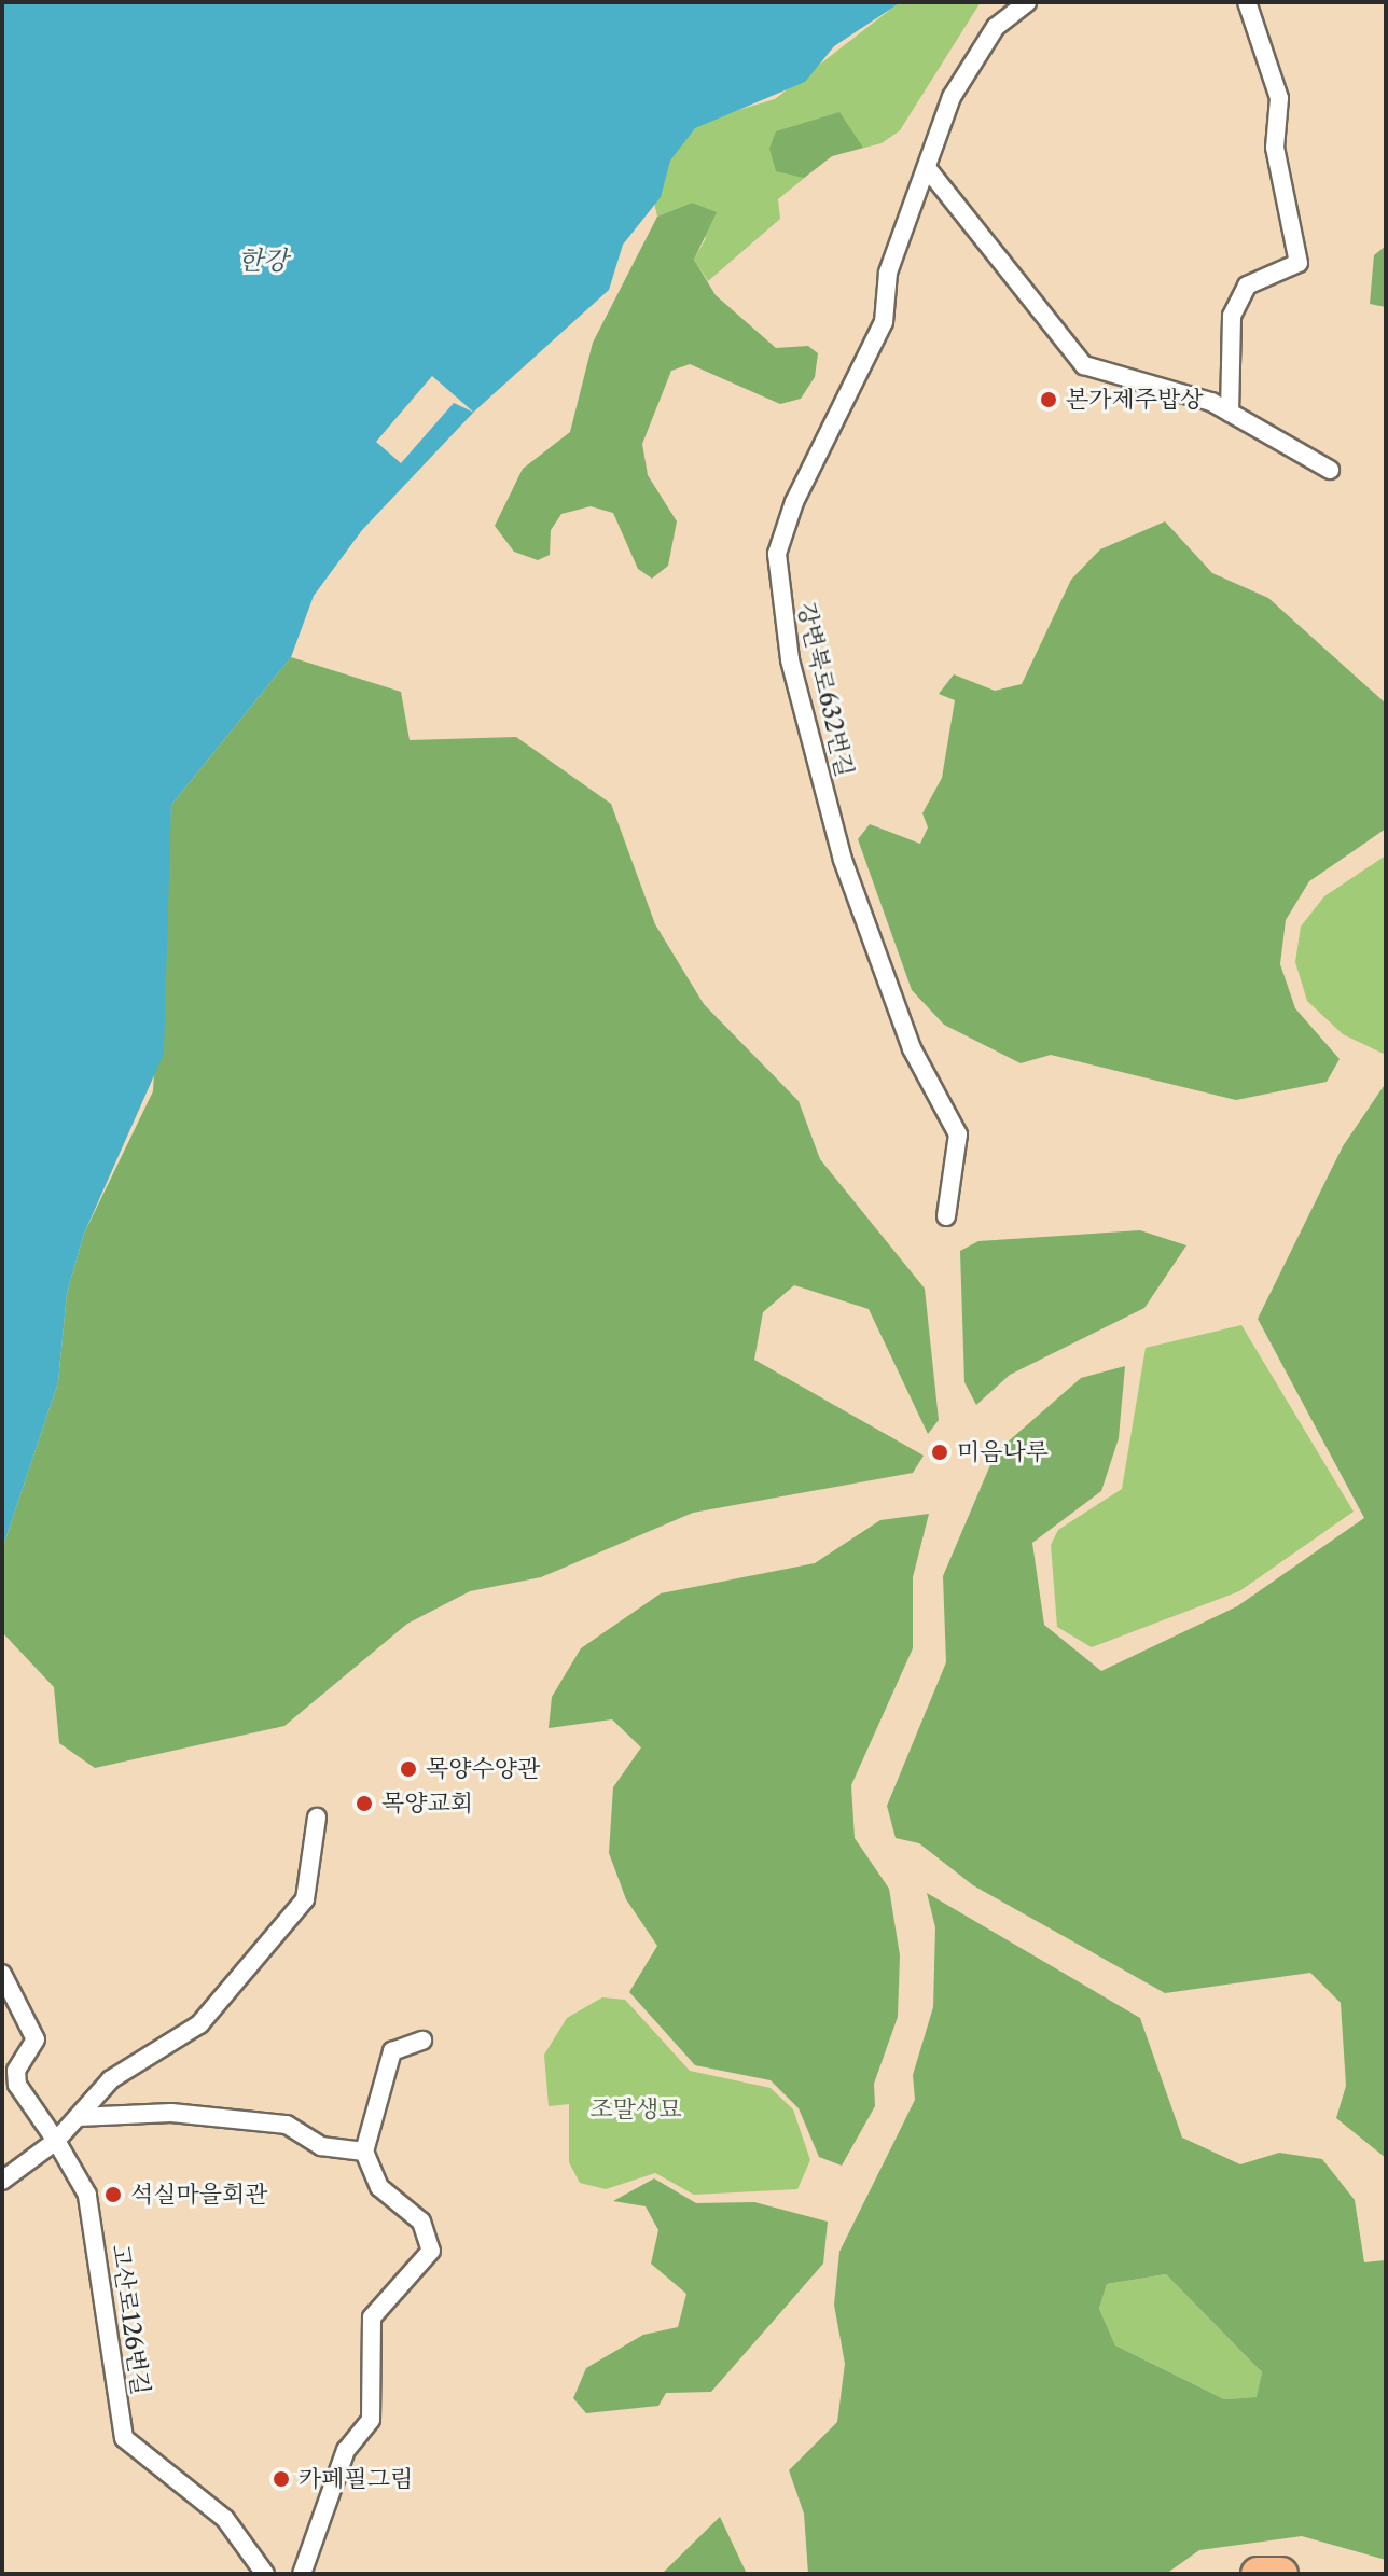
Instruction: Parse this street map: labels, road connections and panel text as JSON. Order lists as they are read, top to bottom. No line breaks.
{"streets":{"street":["강변북로632번길","고산로126번길"]},"water":["한강"],"parks":["조말생묘"],"places":["본가제주밥상","미음나루","목양수양관","목양교회","석실마을회관","카페필그림"]}
